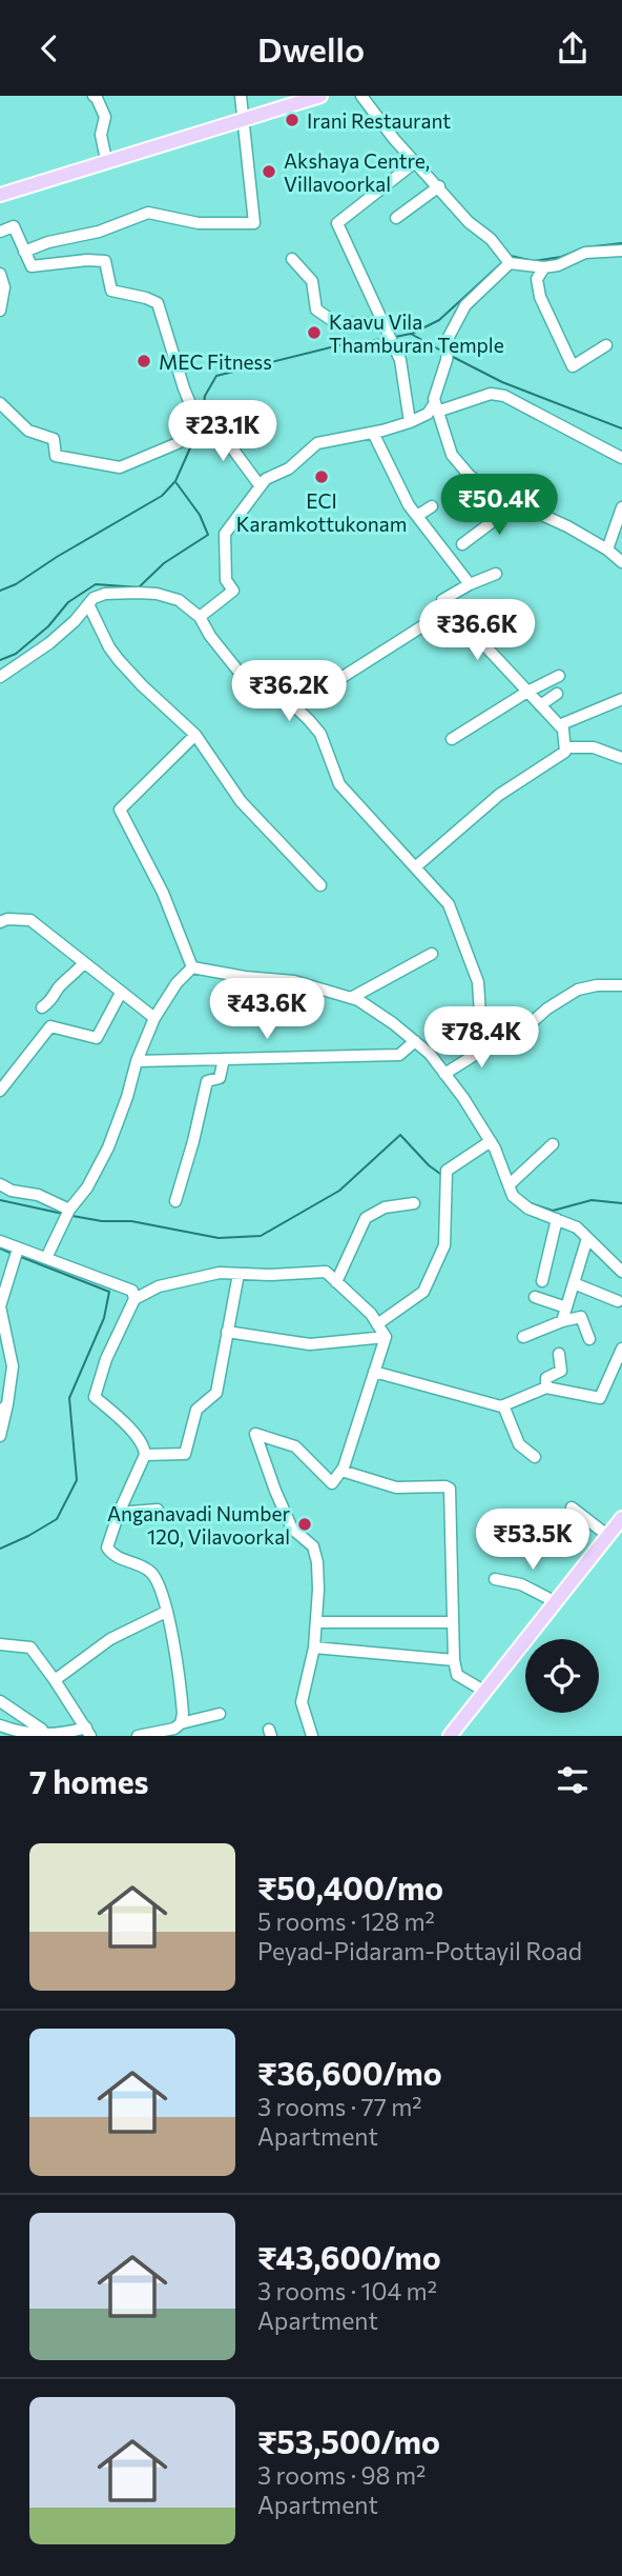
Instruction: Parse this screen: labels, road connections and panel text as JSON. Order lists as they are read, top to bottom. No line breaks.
{"places":["Irani Restaurant","Akshaya Centre, Villavoorkal","Kaavu Vila Thamburan Temple","MEC Fitness","ECI Karamkottukonam","Anganavadi Number 120, Vilavoorkal"],"page":{"header":"Dwello","price":["₹23.1K","₹50.4K","₹36.6K","₹36.2K","₹43.6K","₹78.4K","₹53.5K"],"heading":"7 homes","list":[{"name":"₹50,400/mo","note":"5 rooms · 128 m² · Peyad-Pidaram-Pottayil Road"},{"name":"₹36,600/mo","note":"3 rooms · 77 m² · Apartment"},{"name":"₹43,600/mo","note":"3 rooms · 104 m² · Apartment"},{"name":"₹53,500/mo","note":"3 rooms · 98 m² · Apartment"}]}}
